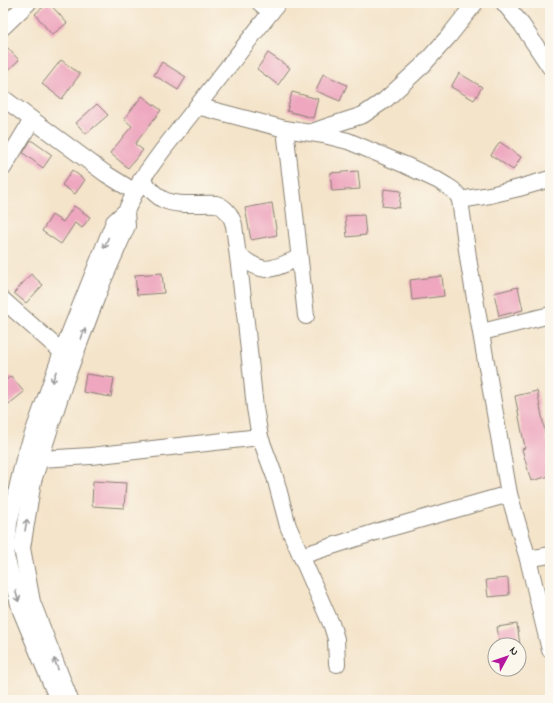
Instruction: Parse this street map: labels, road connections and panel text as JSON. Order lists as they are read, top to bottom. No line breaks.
{"north":"top right"}
